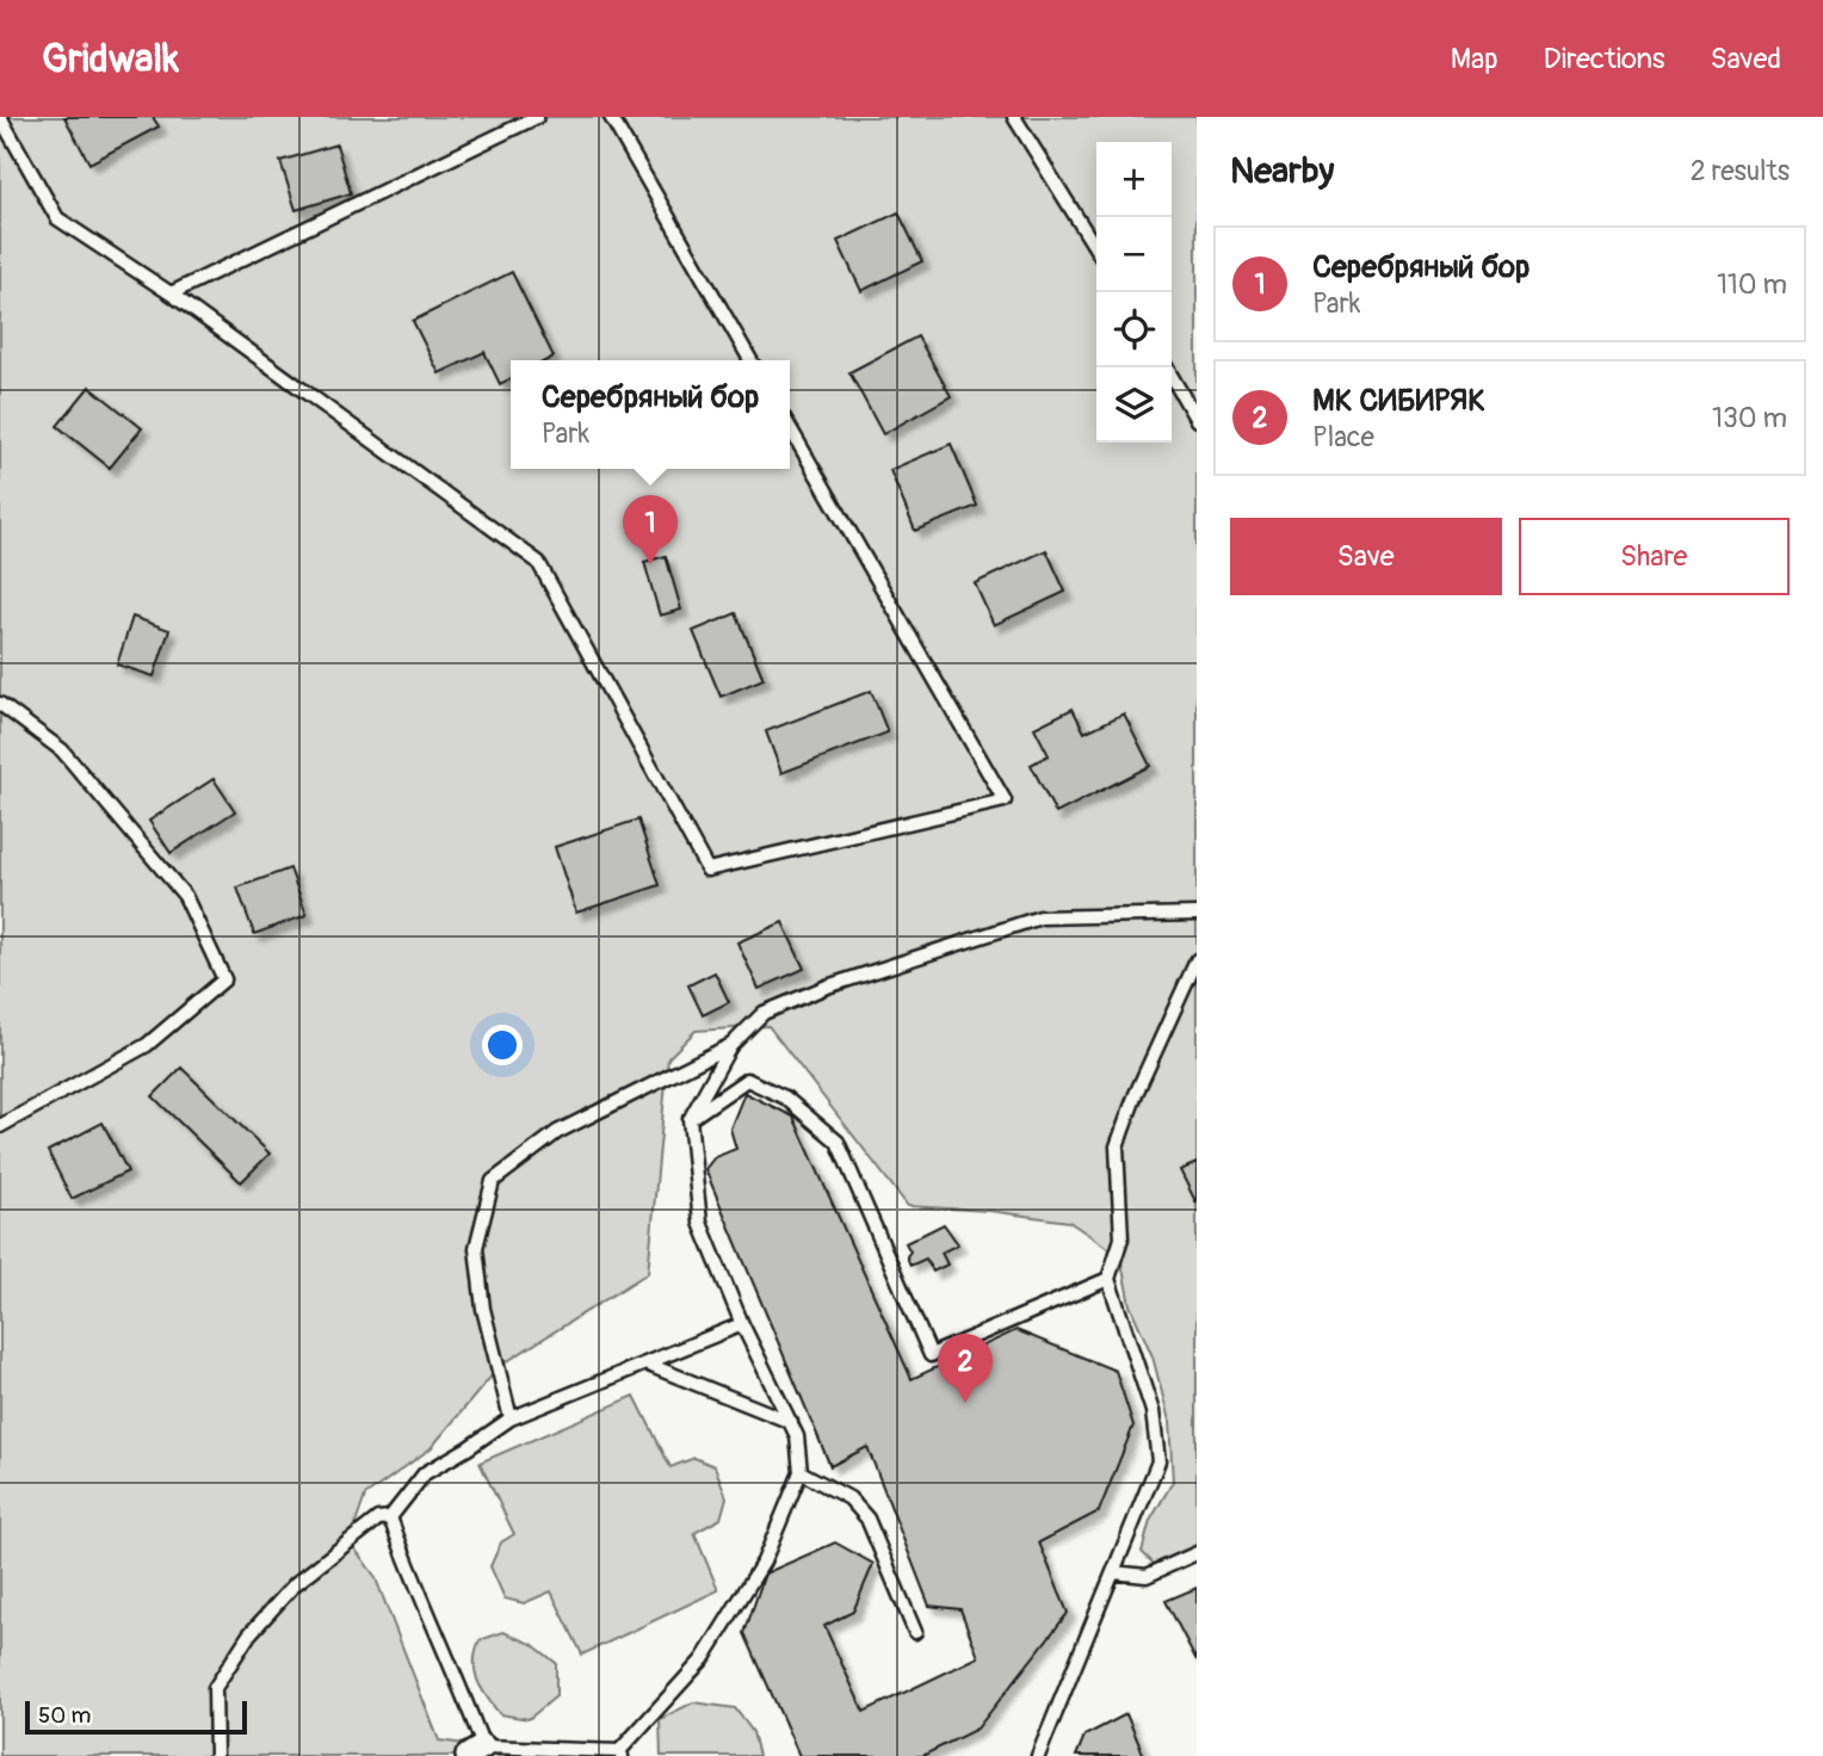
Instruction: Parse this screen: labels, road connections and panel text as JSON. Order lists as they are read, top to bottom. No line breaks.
{"scale_bar":"50 m","page":{"header":"Gridwalk","nav":["Map","Directions","Saved"],"heading":["Nearby","2 results"],"map_buttons":["+","−"],"list":[{"mark":"1","name":"Серебряный бор","note":"Park","value":"110 m"},{"mark":"2","name":"МК СИБИРЯК","note":"Place","value":"130 m"}],"popup":["Серебряный бор","Park"],"buttons":["Save","Share"],"pins":["1","2"],"scale":"50 m"}}
